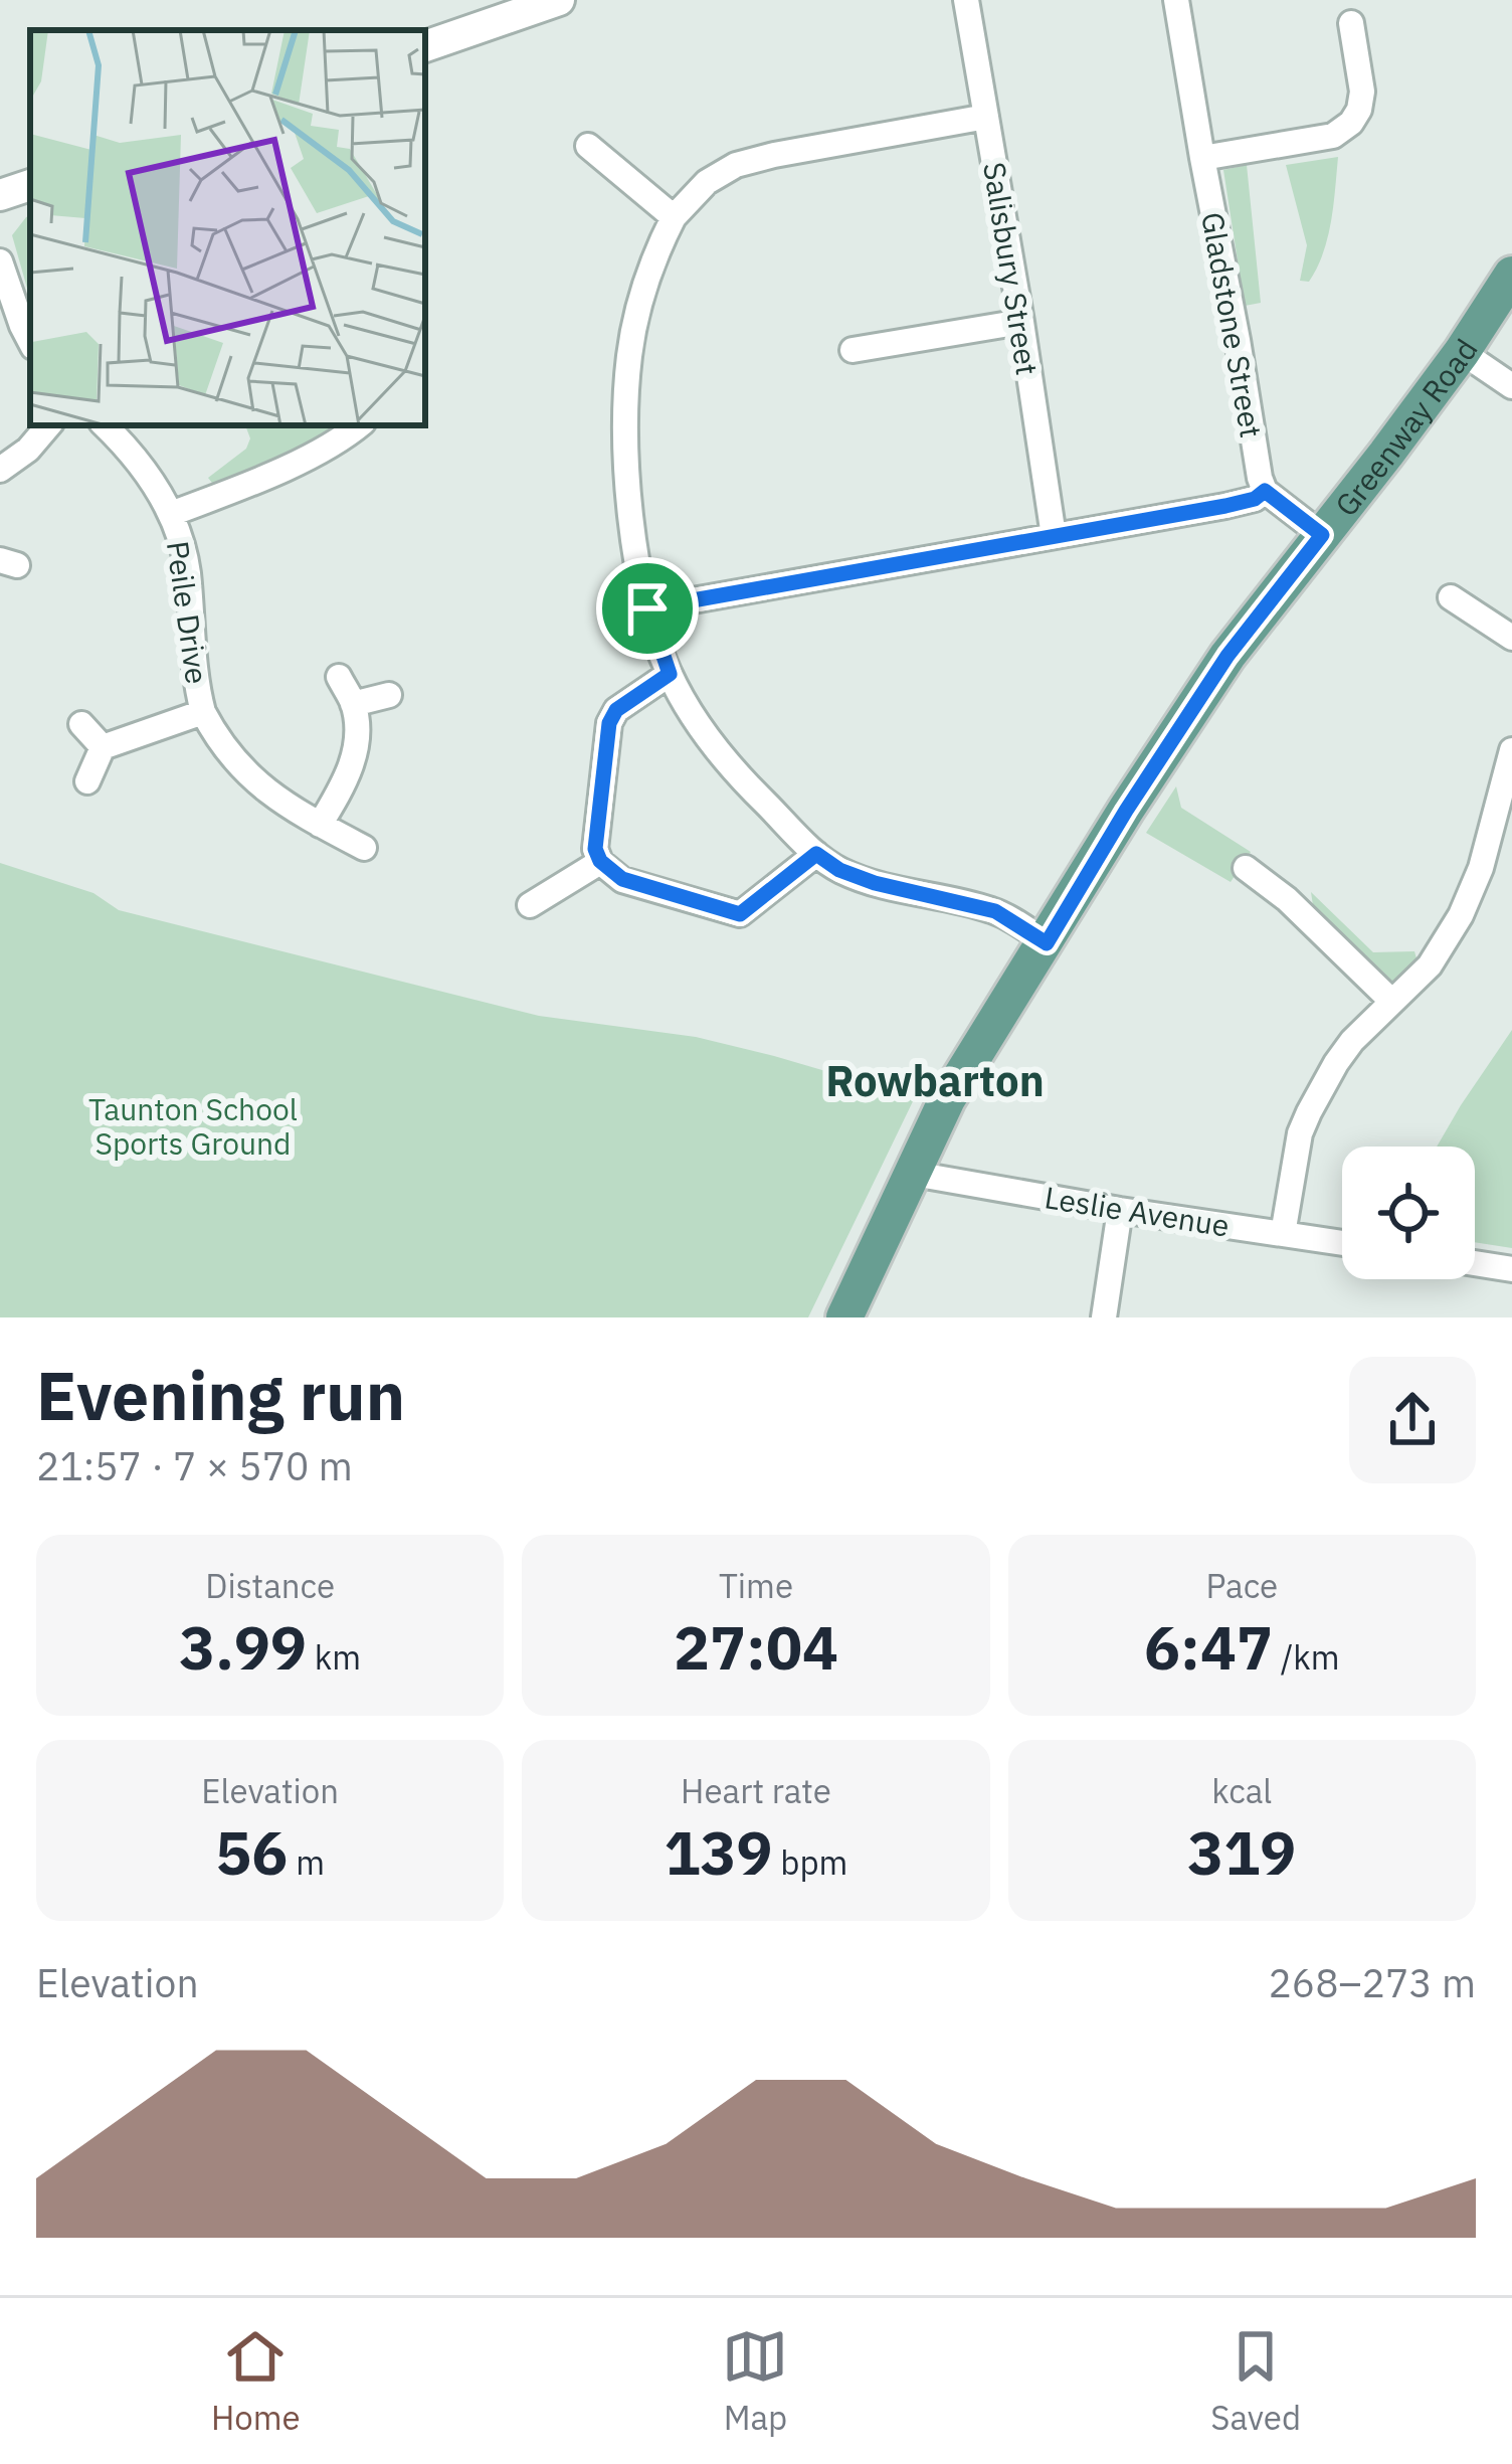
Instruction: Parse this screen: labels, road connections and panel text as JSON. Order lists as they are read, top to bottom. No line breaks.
{"streets":{"main road":["Greenway Road"],"street":["Salisbury Street","Gladstone Street","Peile Drive","Leslie Avenue"]},"crossings":[["Greenway Road","Leslie Avenue"]],"districts":["Rowbarton"],"parks":["Taunton School Sports Ground"],"page":{"heading":["Evening run","21:57 · 7 × 570 m"],"stats":[["Distance","3.99 km"],["Time","27:04"],["Pace","6:47 /km"],["Elevation","56 m"],["Heart rate","139 bpm"],["kcal","319"]],"chart":["Elevation","268–273 m"],"tabs":["Home","Map","Saved"]}}
